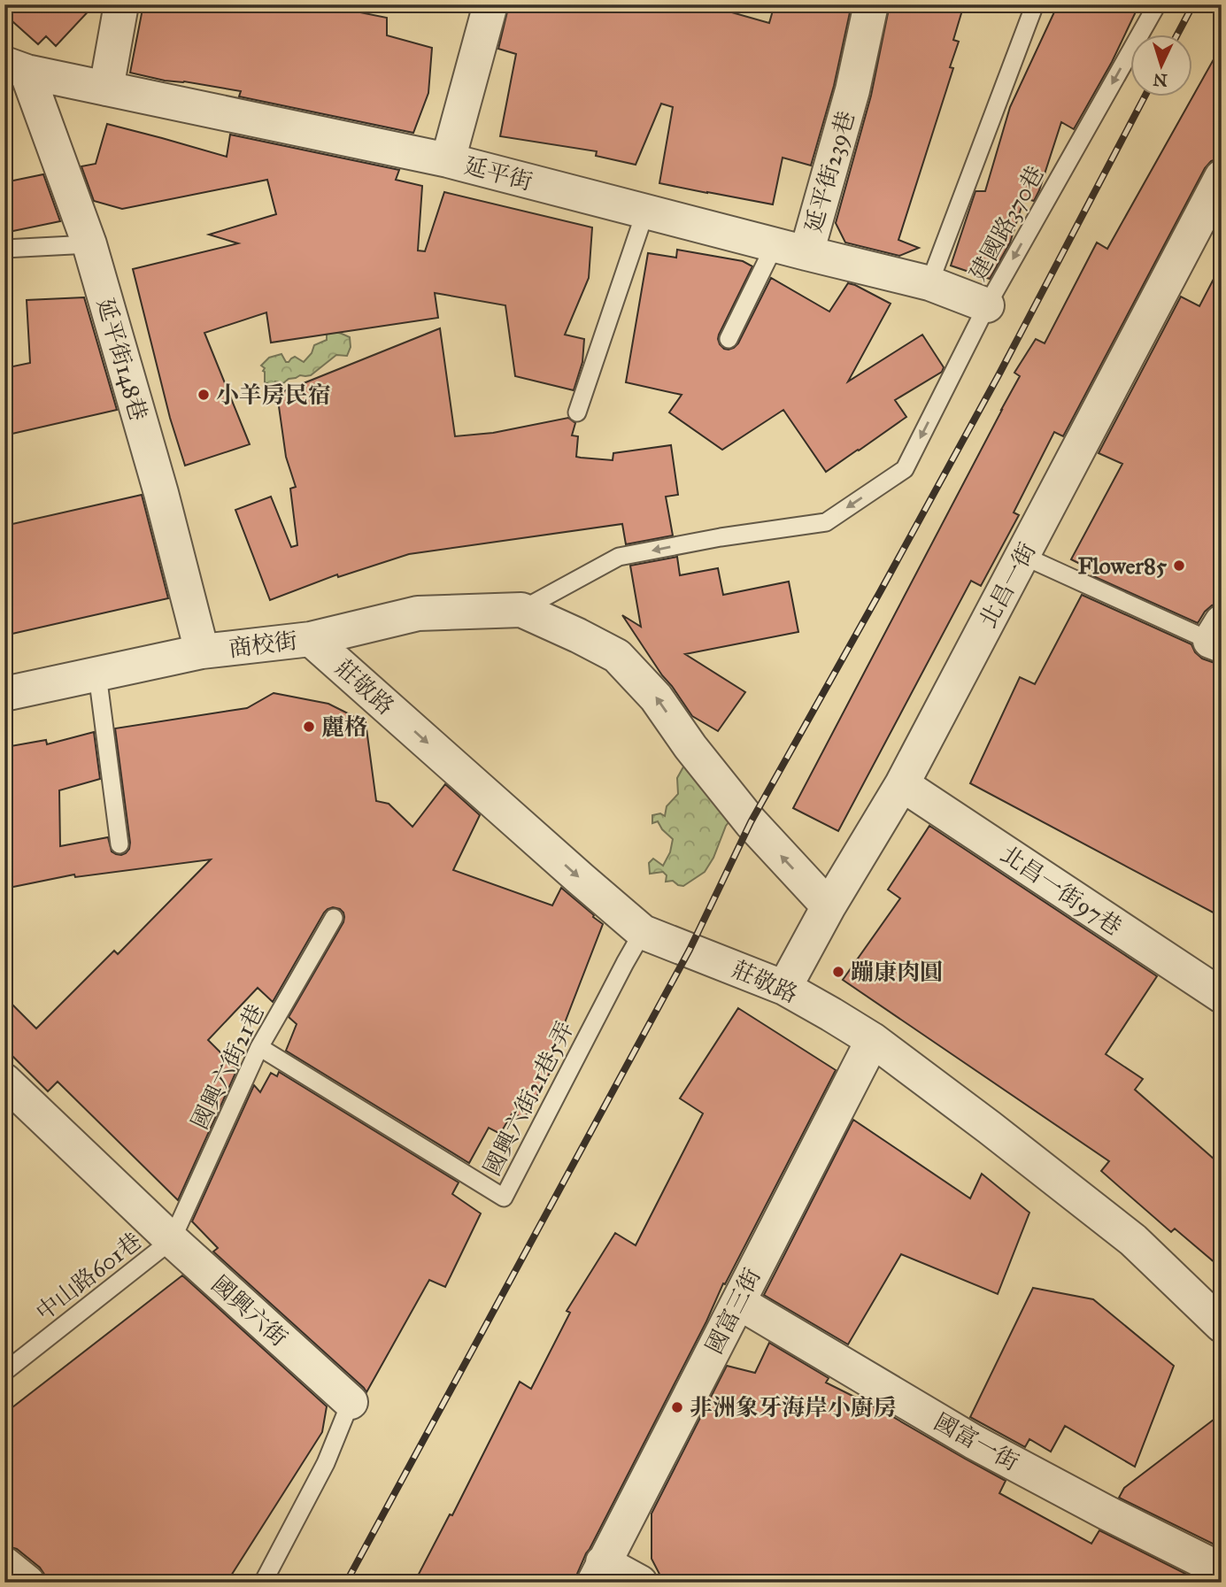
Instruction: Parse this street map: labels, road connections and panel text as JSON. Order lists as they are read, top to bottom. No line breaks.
{"streets":{"street":["延平街239巷","延平街","延平街148巷","北昌一街","商校街","莊敬路","北昌一街97巷","國興六街","國富三街","國富一街"],"lane":["建國路370巷","國興六街21巷","國興六街21巷5弄","中山路601巷"]},"crossings":[["延平街239巷","延平街"],["延平街","建國路370巷"],["延平街","延平街148巷"],["建國路370巷","商校街"],["延平街148巷","商校街"],["北昌一街","莊敬路"],["北昌一街","北昌一街97巷"],["商校街","莊敬路"],["莊敬路","國興六街21巷5弄"],["莊敬路","國富三街"],["國興六街21巷","國興六街21巷5弄"],["國興六街21巷","中山路601巷"],["國興六街21巷","國興六街"],["中山路601巷","國興六街"],["國富三街","國富一街"]],"one_way":["建國路370巷"],"places":["小羊房民宿","Flower85","麗格","蹦康肉圓","非洲象牙海岸小廚房"],"north":"bottom"}
